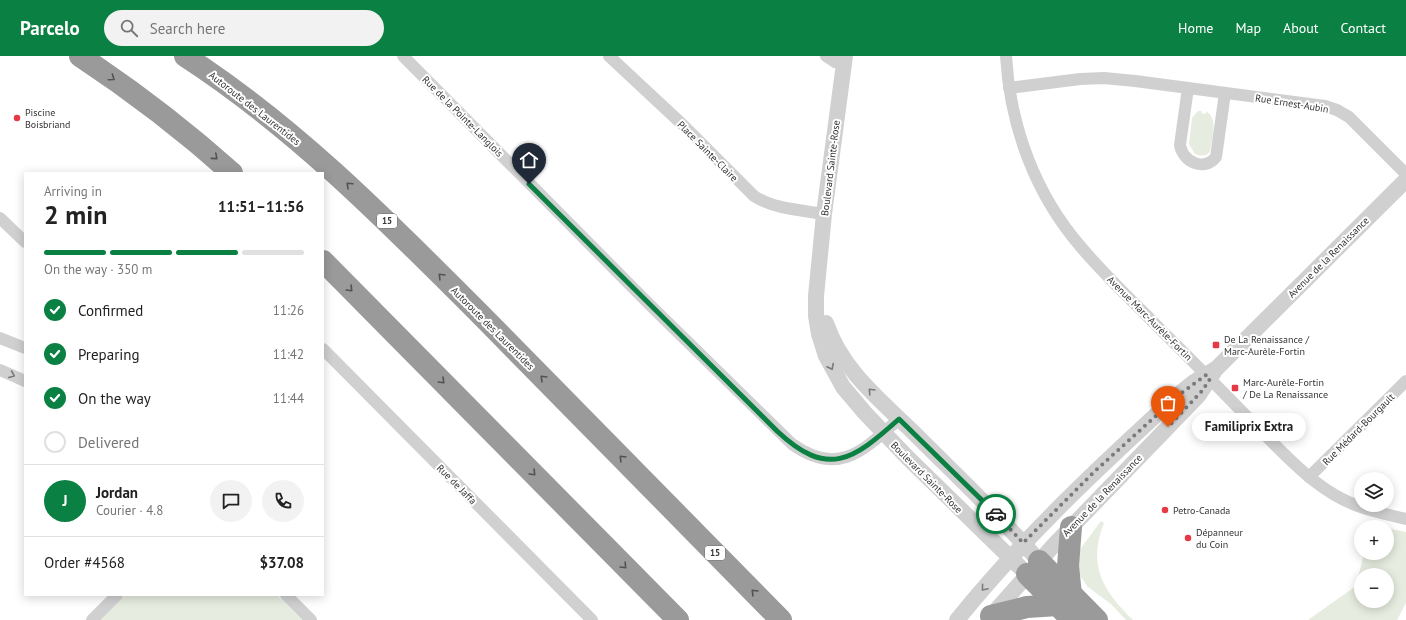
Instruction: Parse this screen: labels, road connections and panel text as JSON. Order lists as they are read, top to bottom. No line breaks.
{"streets":{"highway":["Autoroute des Laurentides","15"],"street":["Rue Ernest-Aubin","Rue de la Pointe-Langlois","Place Sainte-Claire","Boulevard Sainte-Rose","Avenue de la Renaissance","Avenue Marc-Aurèle-Fortin","Rue Médard-Bourgault","Rue de Jaffa"]},"crossings":[["Rue Ernest-Aubin","Avenue Marc-Aurèle-Fortin"],["Rue de la Pointe-Langlois","Boulevard Sainte-Rose"],["Place Sainte-Claire","Boulevard Sainte-Rose"],["Boulevard Sainte-Rose","Avenue de la Renaissance"],["Avenue de la Renaissance","Avenue Marc-Aurèle-Fortin"],["Avenue Marc-Aurèle-Fortin","Rue Médard-Bourgault"]],"places":{"other":["Piscine Boisbriand","Familiprix Extra","Petro-Canada","Dépanneur du Coin"],"transit":["De La Renaissance / Marc-Aurèle-Fortin","Marc-Aurèle-Fortin / De La Renaissance"]},"page":{"header":"Parcelo","search":"Search here","nav":["Home","Map","About","Contact"],"heading":["2 min","Arriving in","11:51–11:56"],"panel":["Jordan","Courier · 4.8","Order #4568","$37.08"],"bar":"On the way · 350 m","list":[["Confirmed","11:26"],["Preparing","11:42"],["On the way","11:44"],"Delivered"],"bubble":"Familiprix Extra","map_buttons":["+","−"],"round":"J"}}
